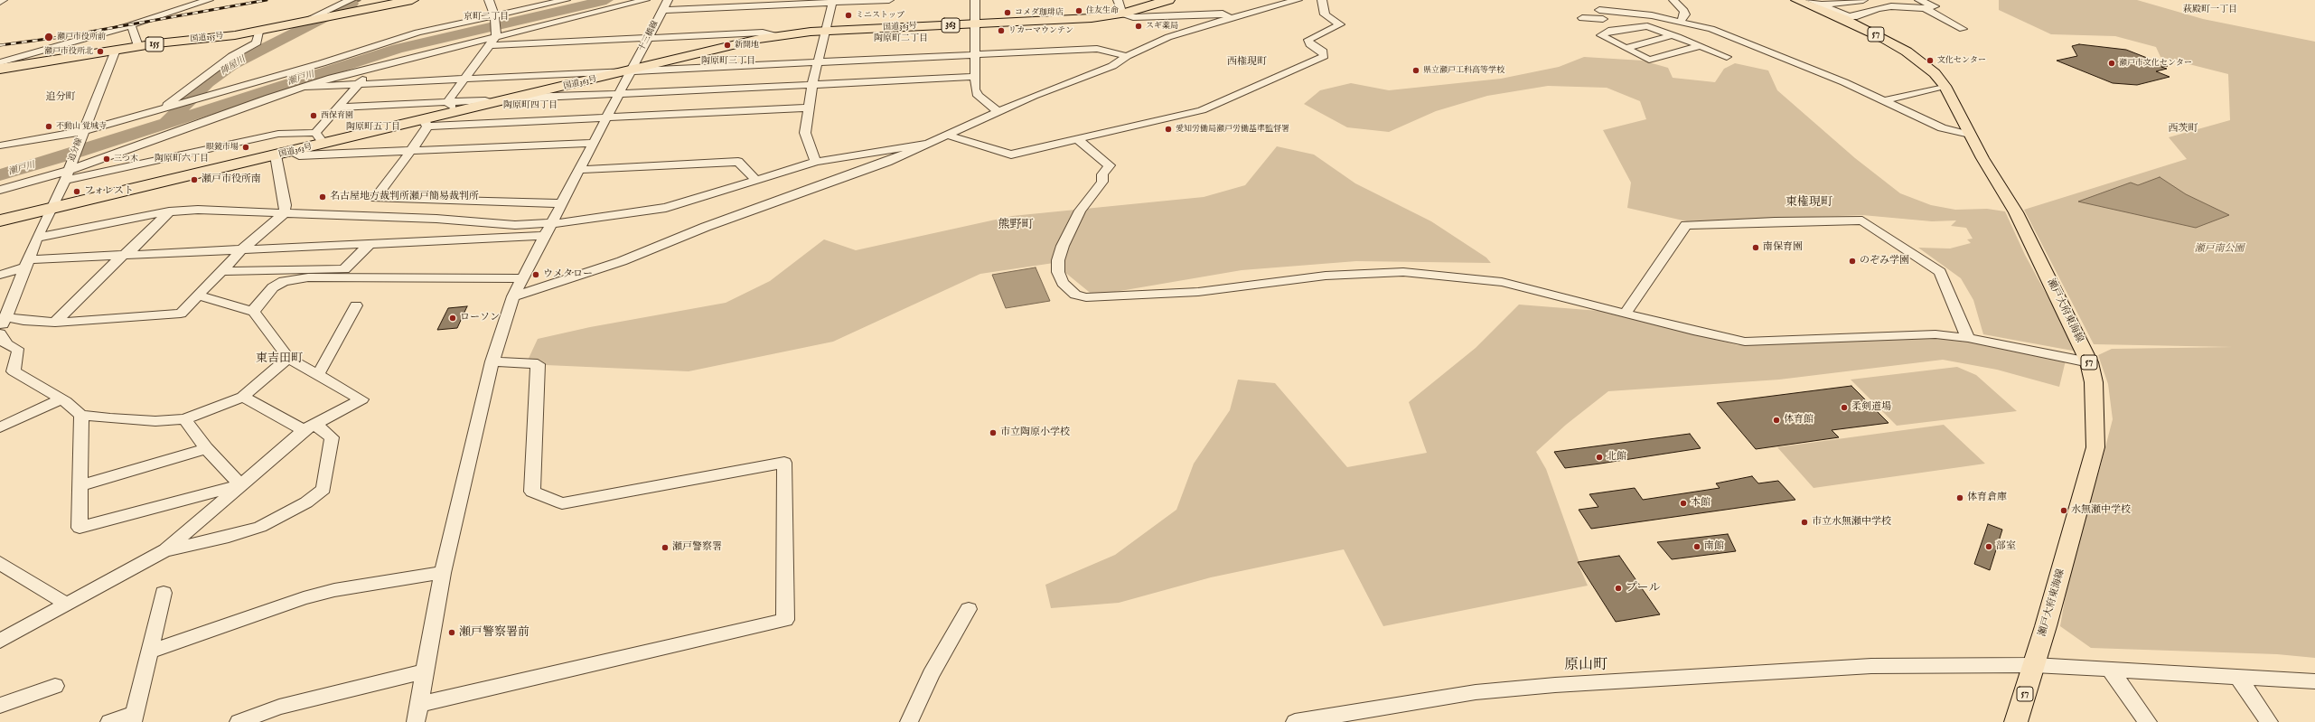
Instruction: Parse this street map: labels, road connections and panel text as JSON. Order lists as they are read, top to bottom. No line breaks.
{"streets":{"highway":["363","国道363号","国道155号","155"],"main road":["57","瀬戸大府東海線"],"street":["十三橋線","追分線"]},"crossings":[["国道363号","十三橋線"],["国道363号","追分線"],["国道155号","追分線"]],"districts":["萩殿町一丁目","京町二丁目","陶原町二丁目","陶原町三丁目","西権現町","追分町","陶原町四丁目","陶原町五丁目","西茨町","陶原町六丁目","東権現町","熊野町","東吉田町","原山町"],"water":["陣屋川","瀬戸川"],"parks":["瀬戸南公園"],"places":["住友生命","コメダ珈琲店","ミニストップ","スギ薬局","リカーマウンテン","瀬戸市役所前","新開地","瀬戸市役所北","文化センター","瀬戸市文化センター","県立瀬戸工科高等学校","西保育園","不動山 覚城寺","愛知労働局瀬戸労働基準監督署","眼鏡市場","三つ木","瀬戸市役所南","フォレスト","名古屋地方裁判所瀬戸簡易裁判所","南保育園","のぞみ学園","ウメタロー","ローソン","柔剣道場","体育館","市立陶原小学校","北館","体育倉庫","本館","水無瀬中学校","市立水無瀬中学校","南館","部室","瀬戸警察署","プール","瀬戸警察署前"]}
